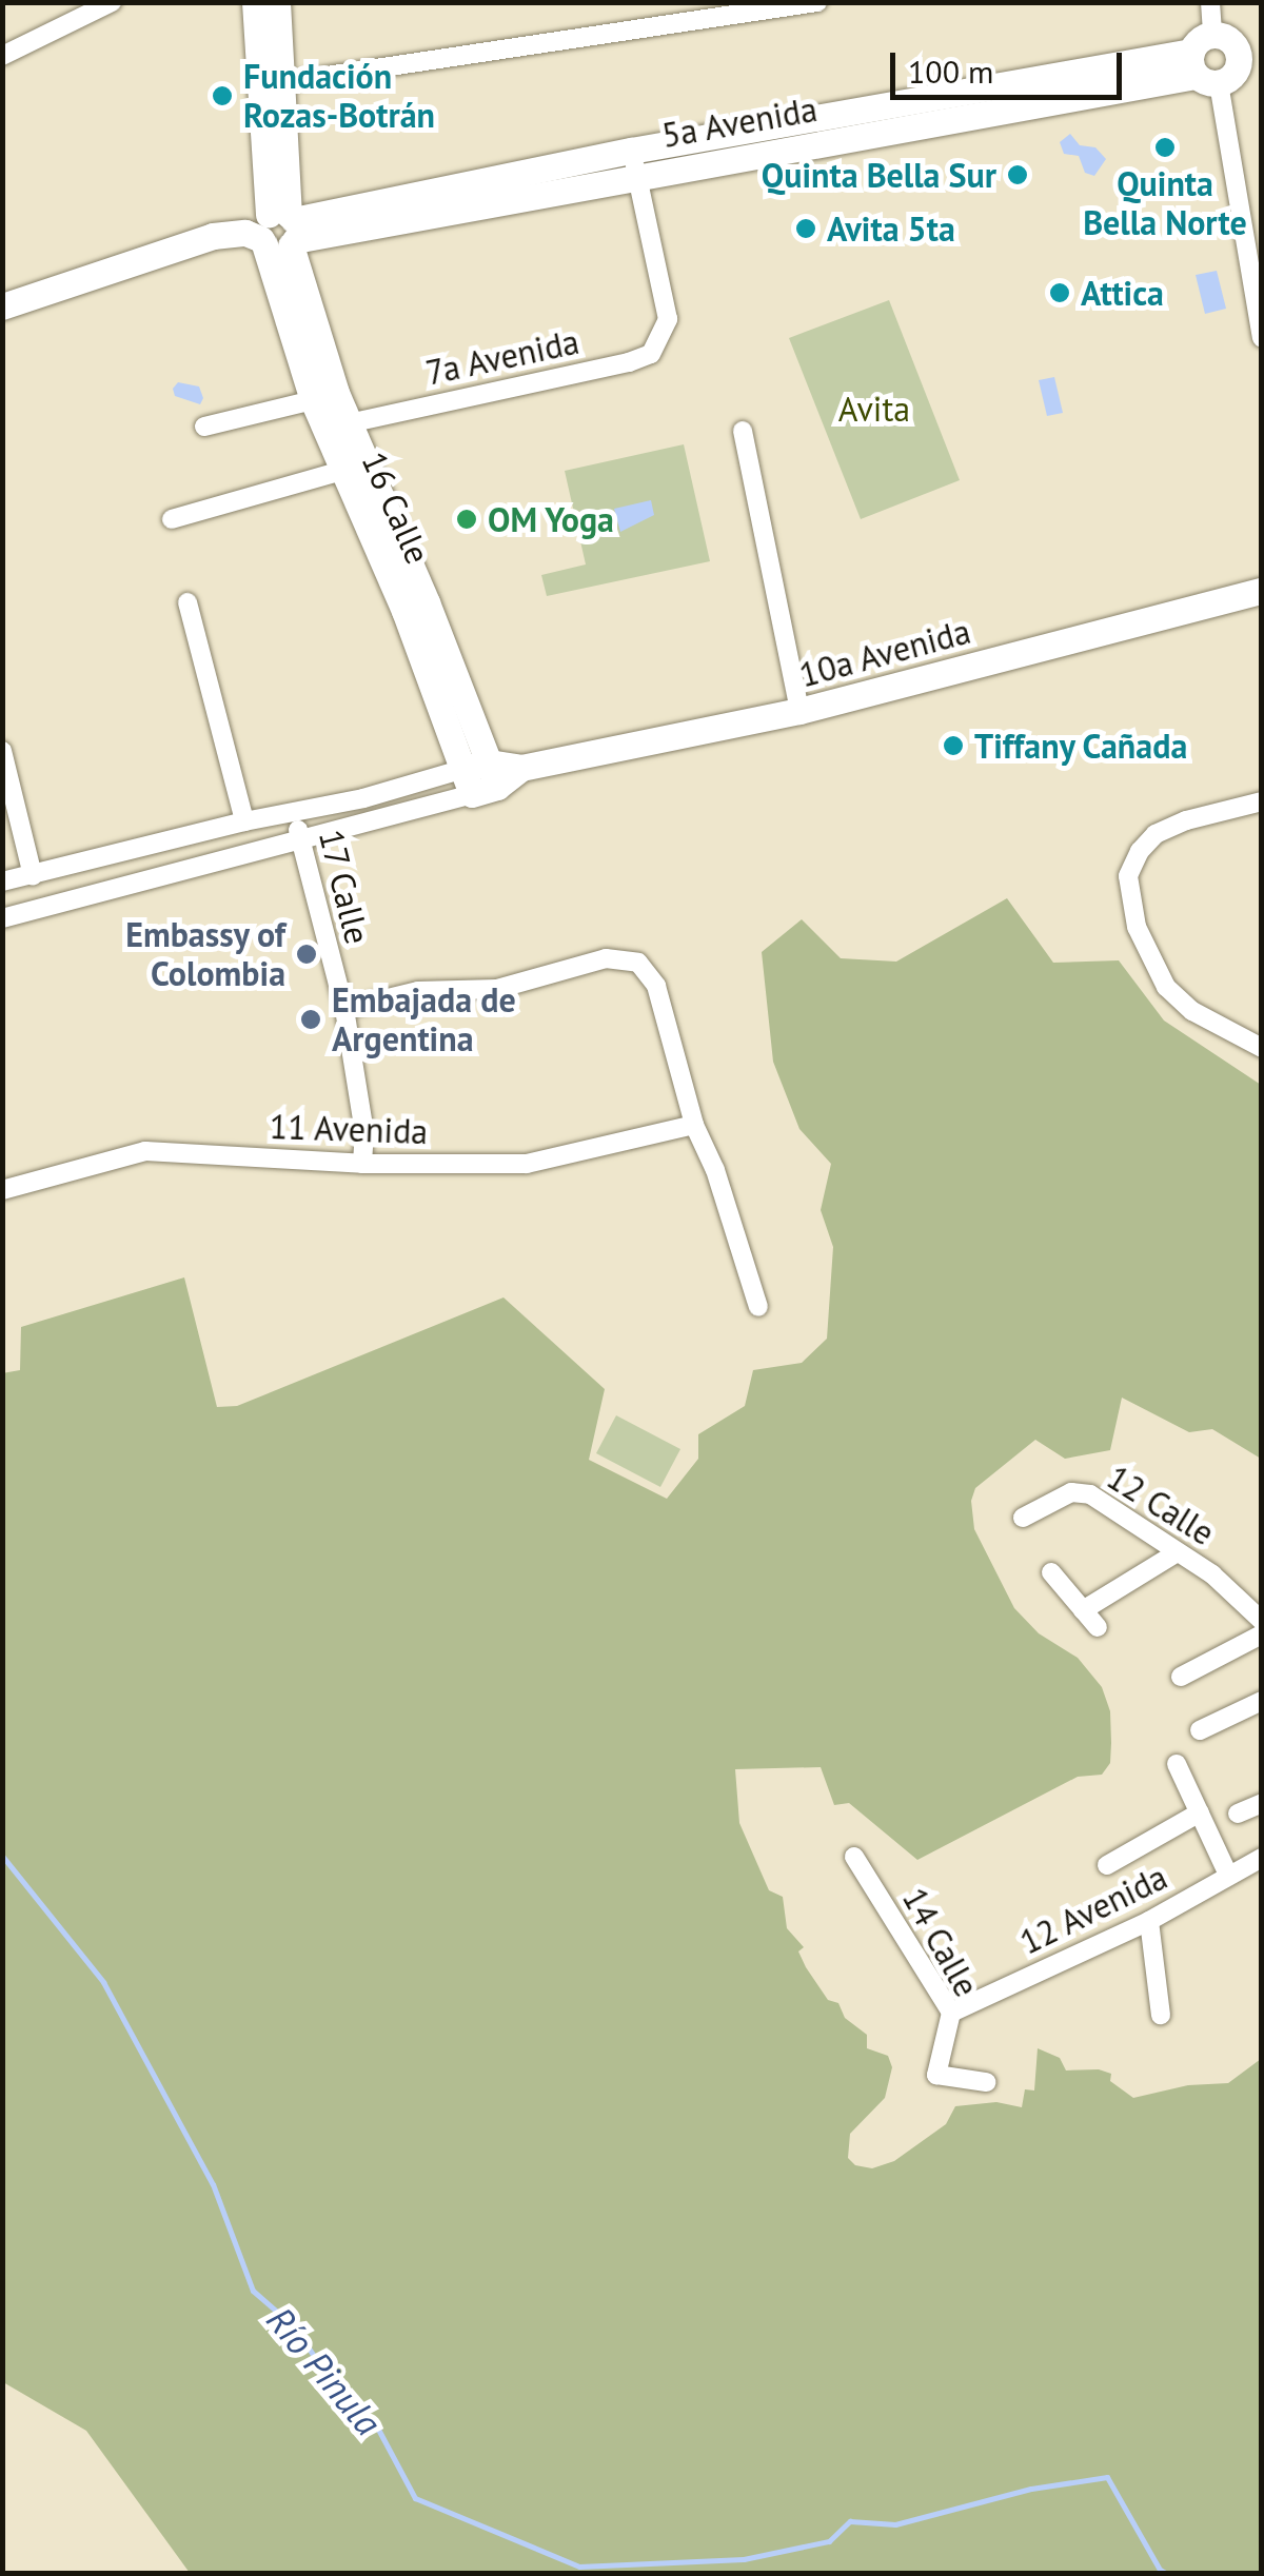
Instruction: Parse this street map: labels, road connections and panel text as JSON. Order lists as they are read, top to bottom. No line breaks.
{"streets":{"street":["5a Avenida","7a Avenida","16 Calle","10a Avenida","17 Calle","11 Avenida","12 Calle","12 Avenida","14 Calle"]},"crossings":[["5a Avenida","7a Avenida"],["5a Avenida","16 Calle"],["7a Avenida","16 Calle"],["16 Calle","10a Avenida"],["10a Avenida","17 Calle"],["17 Calle","11 Avenida"],["12 Avenida","14 Calle"]],"water":["Río Pinula"],"parks":["Avita"],"places":["Fundación Rozas-Botrán","Quinta Bella Norte","Quinta Bella Sur","Avita 5ta","Attica","OM Yoga","Tiffany Cañada","Embassy of Colombia","Embajada de Argentina"],"scale_bar":"100 m"}
